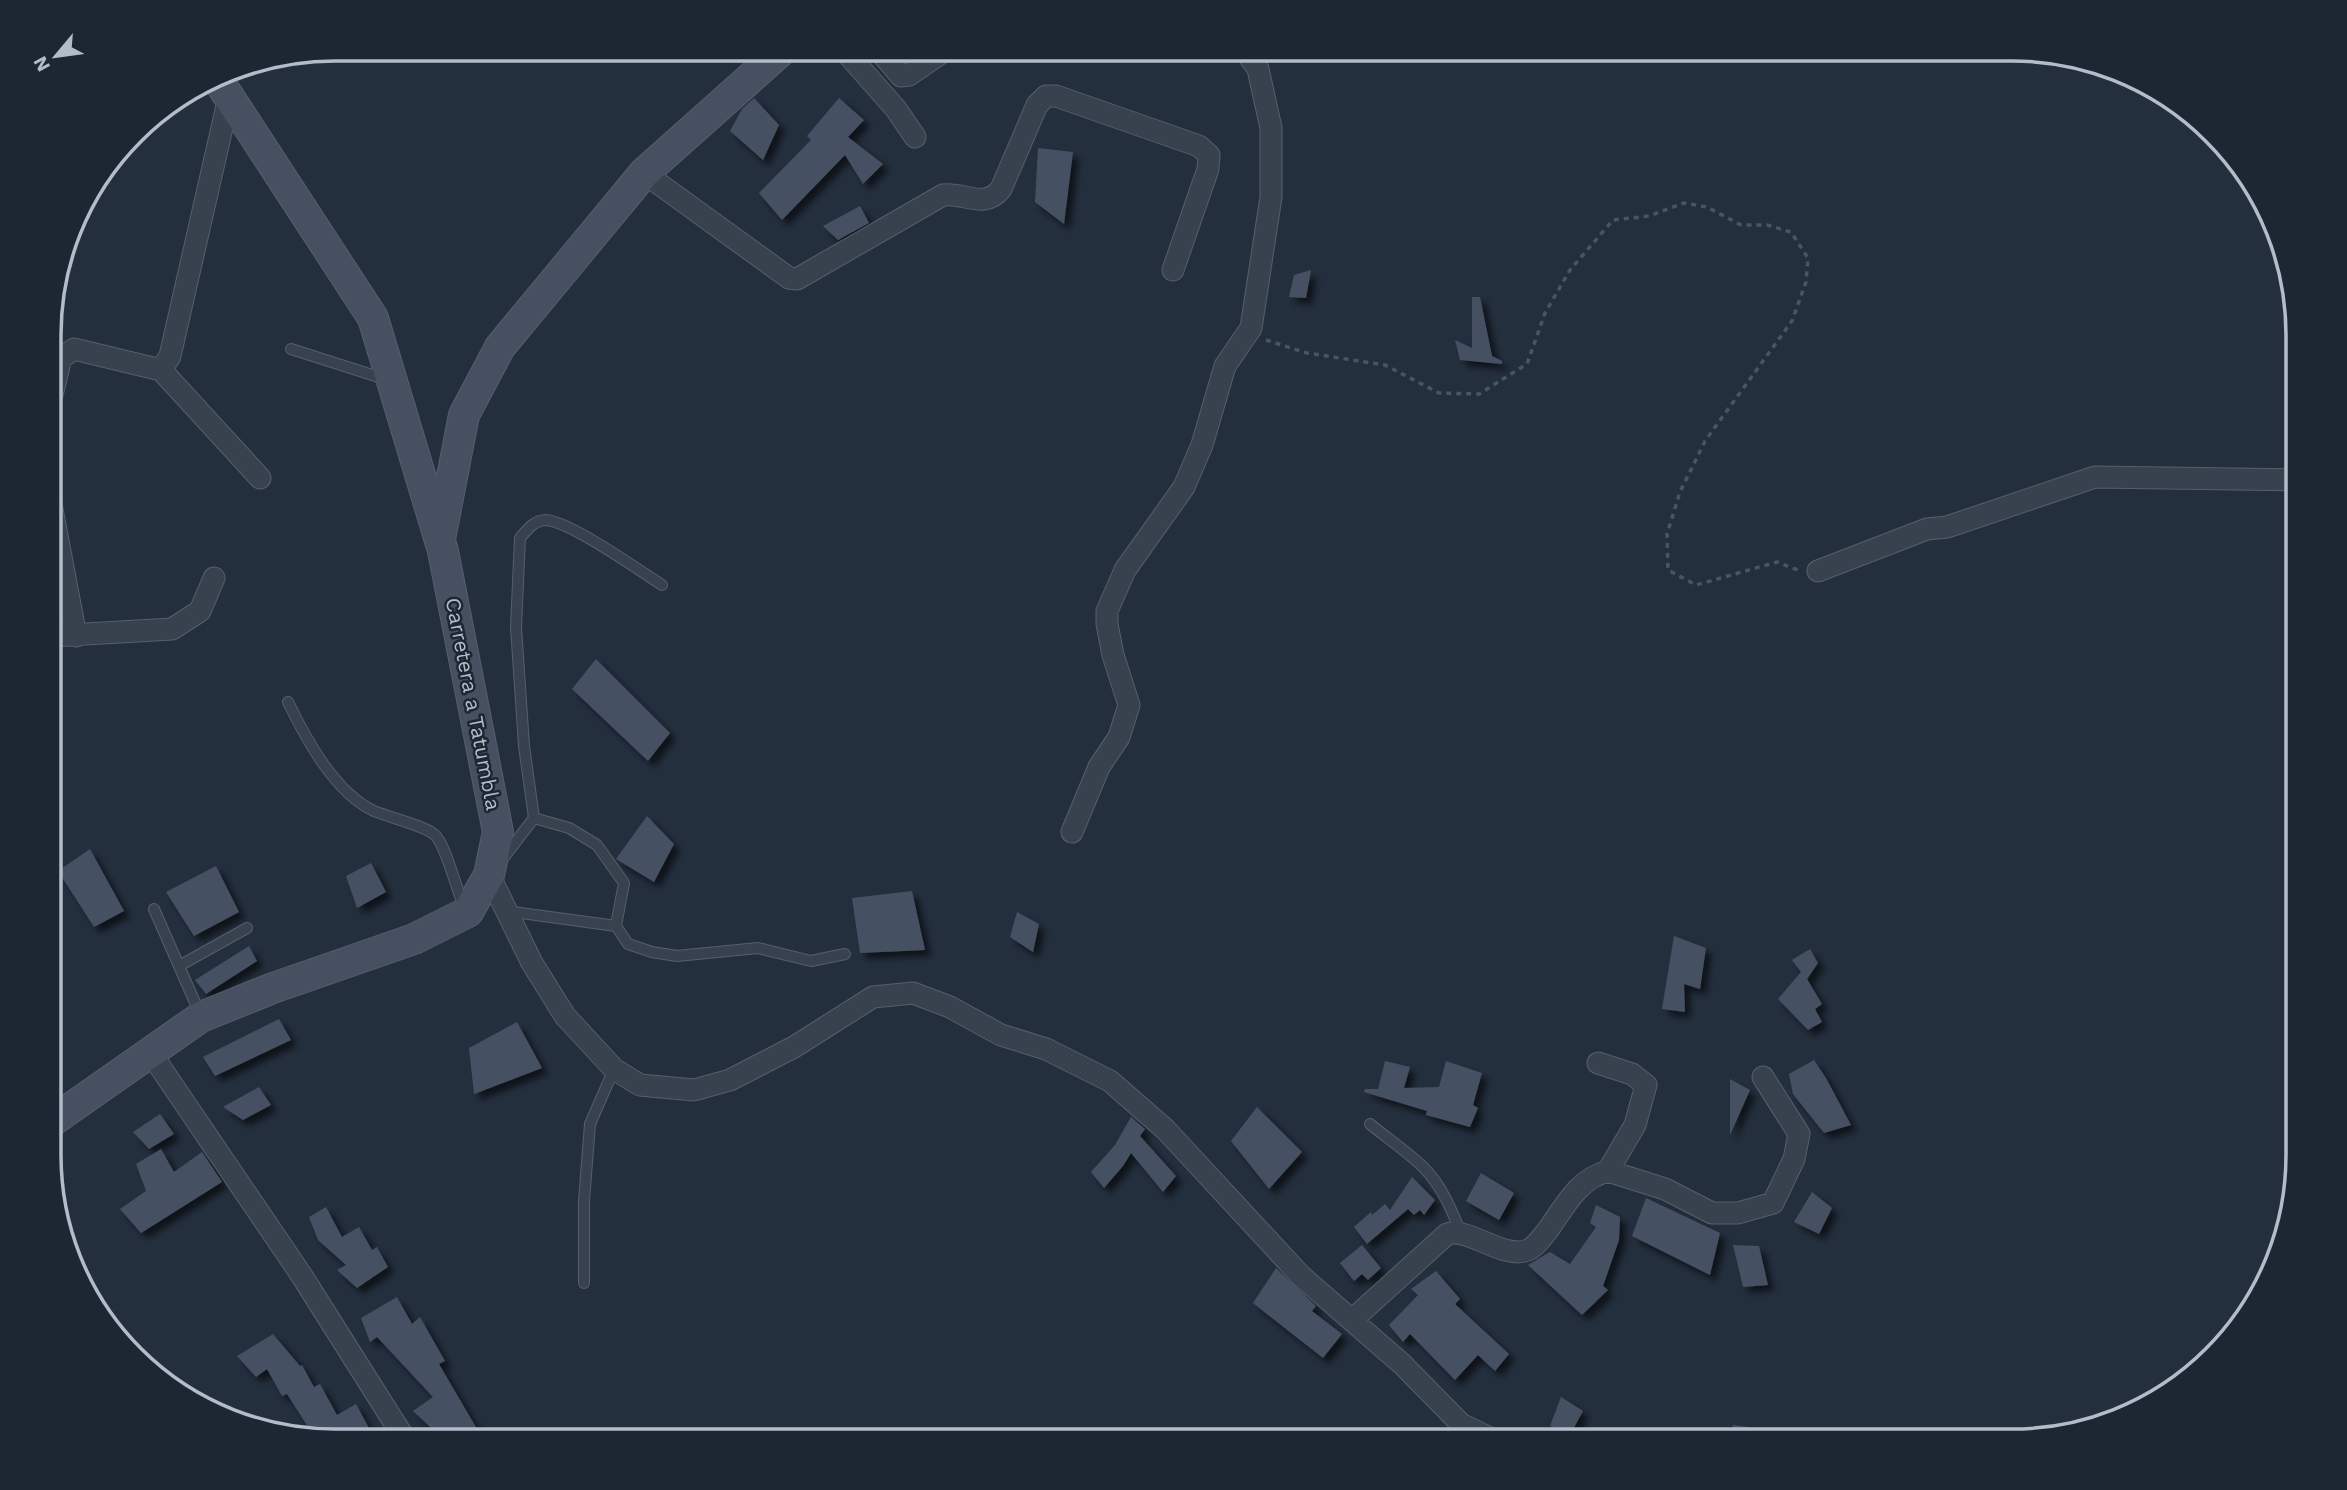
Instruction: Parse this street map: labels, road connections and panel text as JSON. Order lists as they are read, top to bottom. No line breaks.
{"streets":{"main road":["Carretera a Tatumbla"]},"north":"bottom left"}
